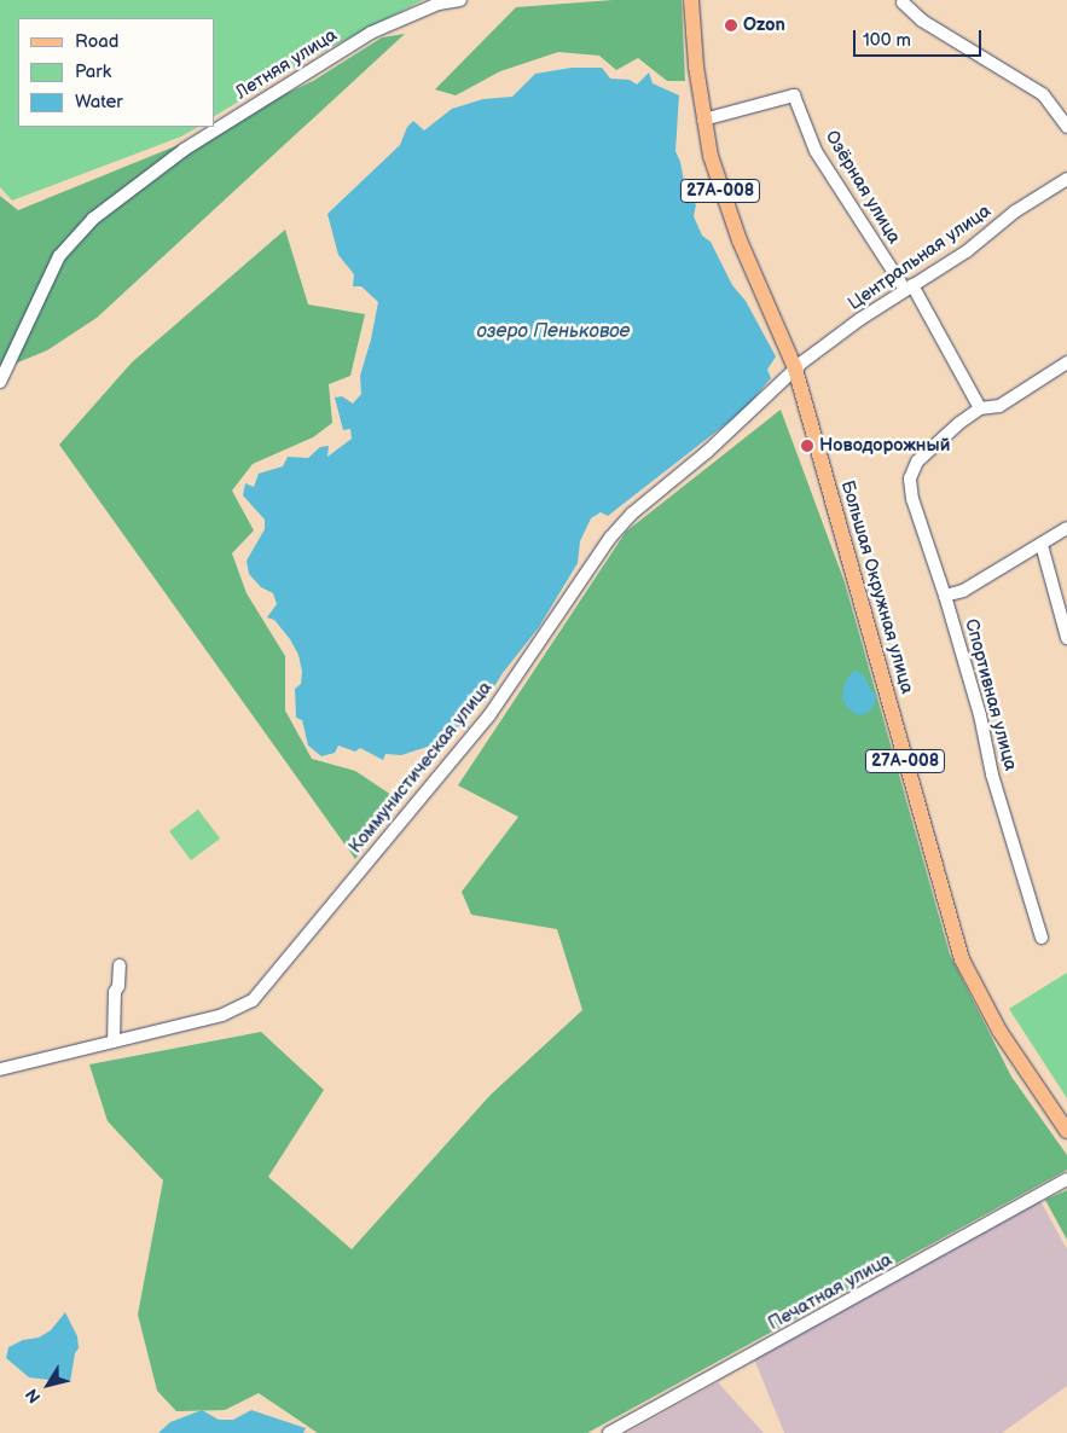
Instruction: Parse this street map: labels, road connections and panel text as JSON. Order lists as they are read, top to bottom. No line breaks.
{"streets":{"main road":["27А-008","Большая Окружная улица"],"street":["Летняя улица","Озёрная улица","Центральная улица","Спортивная улица","Коммунистическая улица","Печатная улица"]},"crossings":[["Озёрная улица","Центральная улица"],["Озёрная улица","Большая Окружная улица"],["Озёрная улица","Спортивная улица"],["Центральная улица","Большая Окружная улица"],["Центральная улица","Коммунистическая улица"],["Большая Окружная улица","Коммунистическая улица"]],"water":["озеро Пеньковое"],"places":["Ozon","Новодорожный"],"legend":["Road","Park","Water"],"scale_bar":"100 m","north":"bottom left"}
